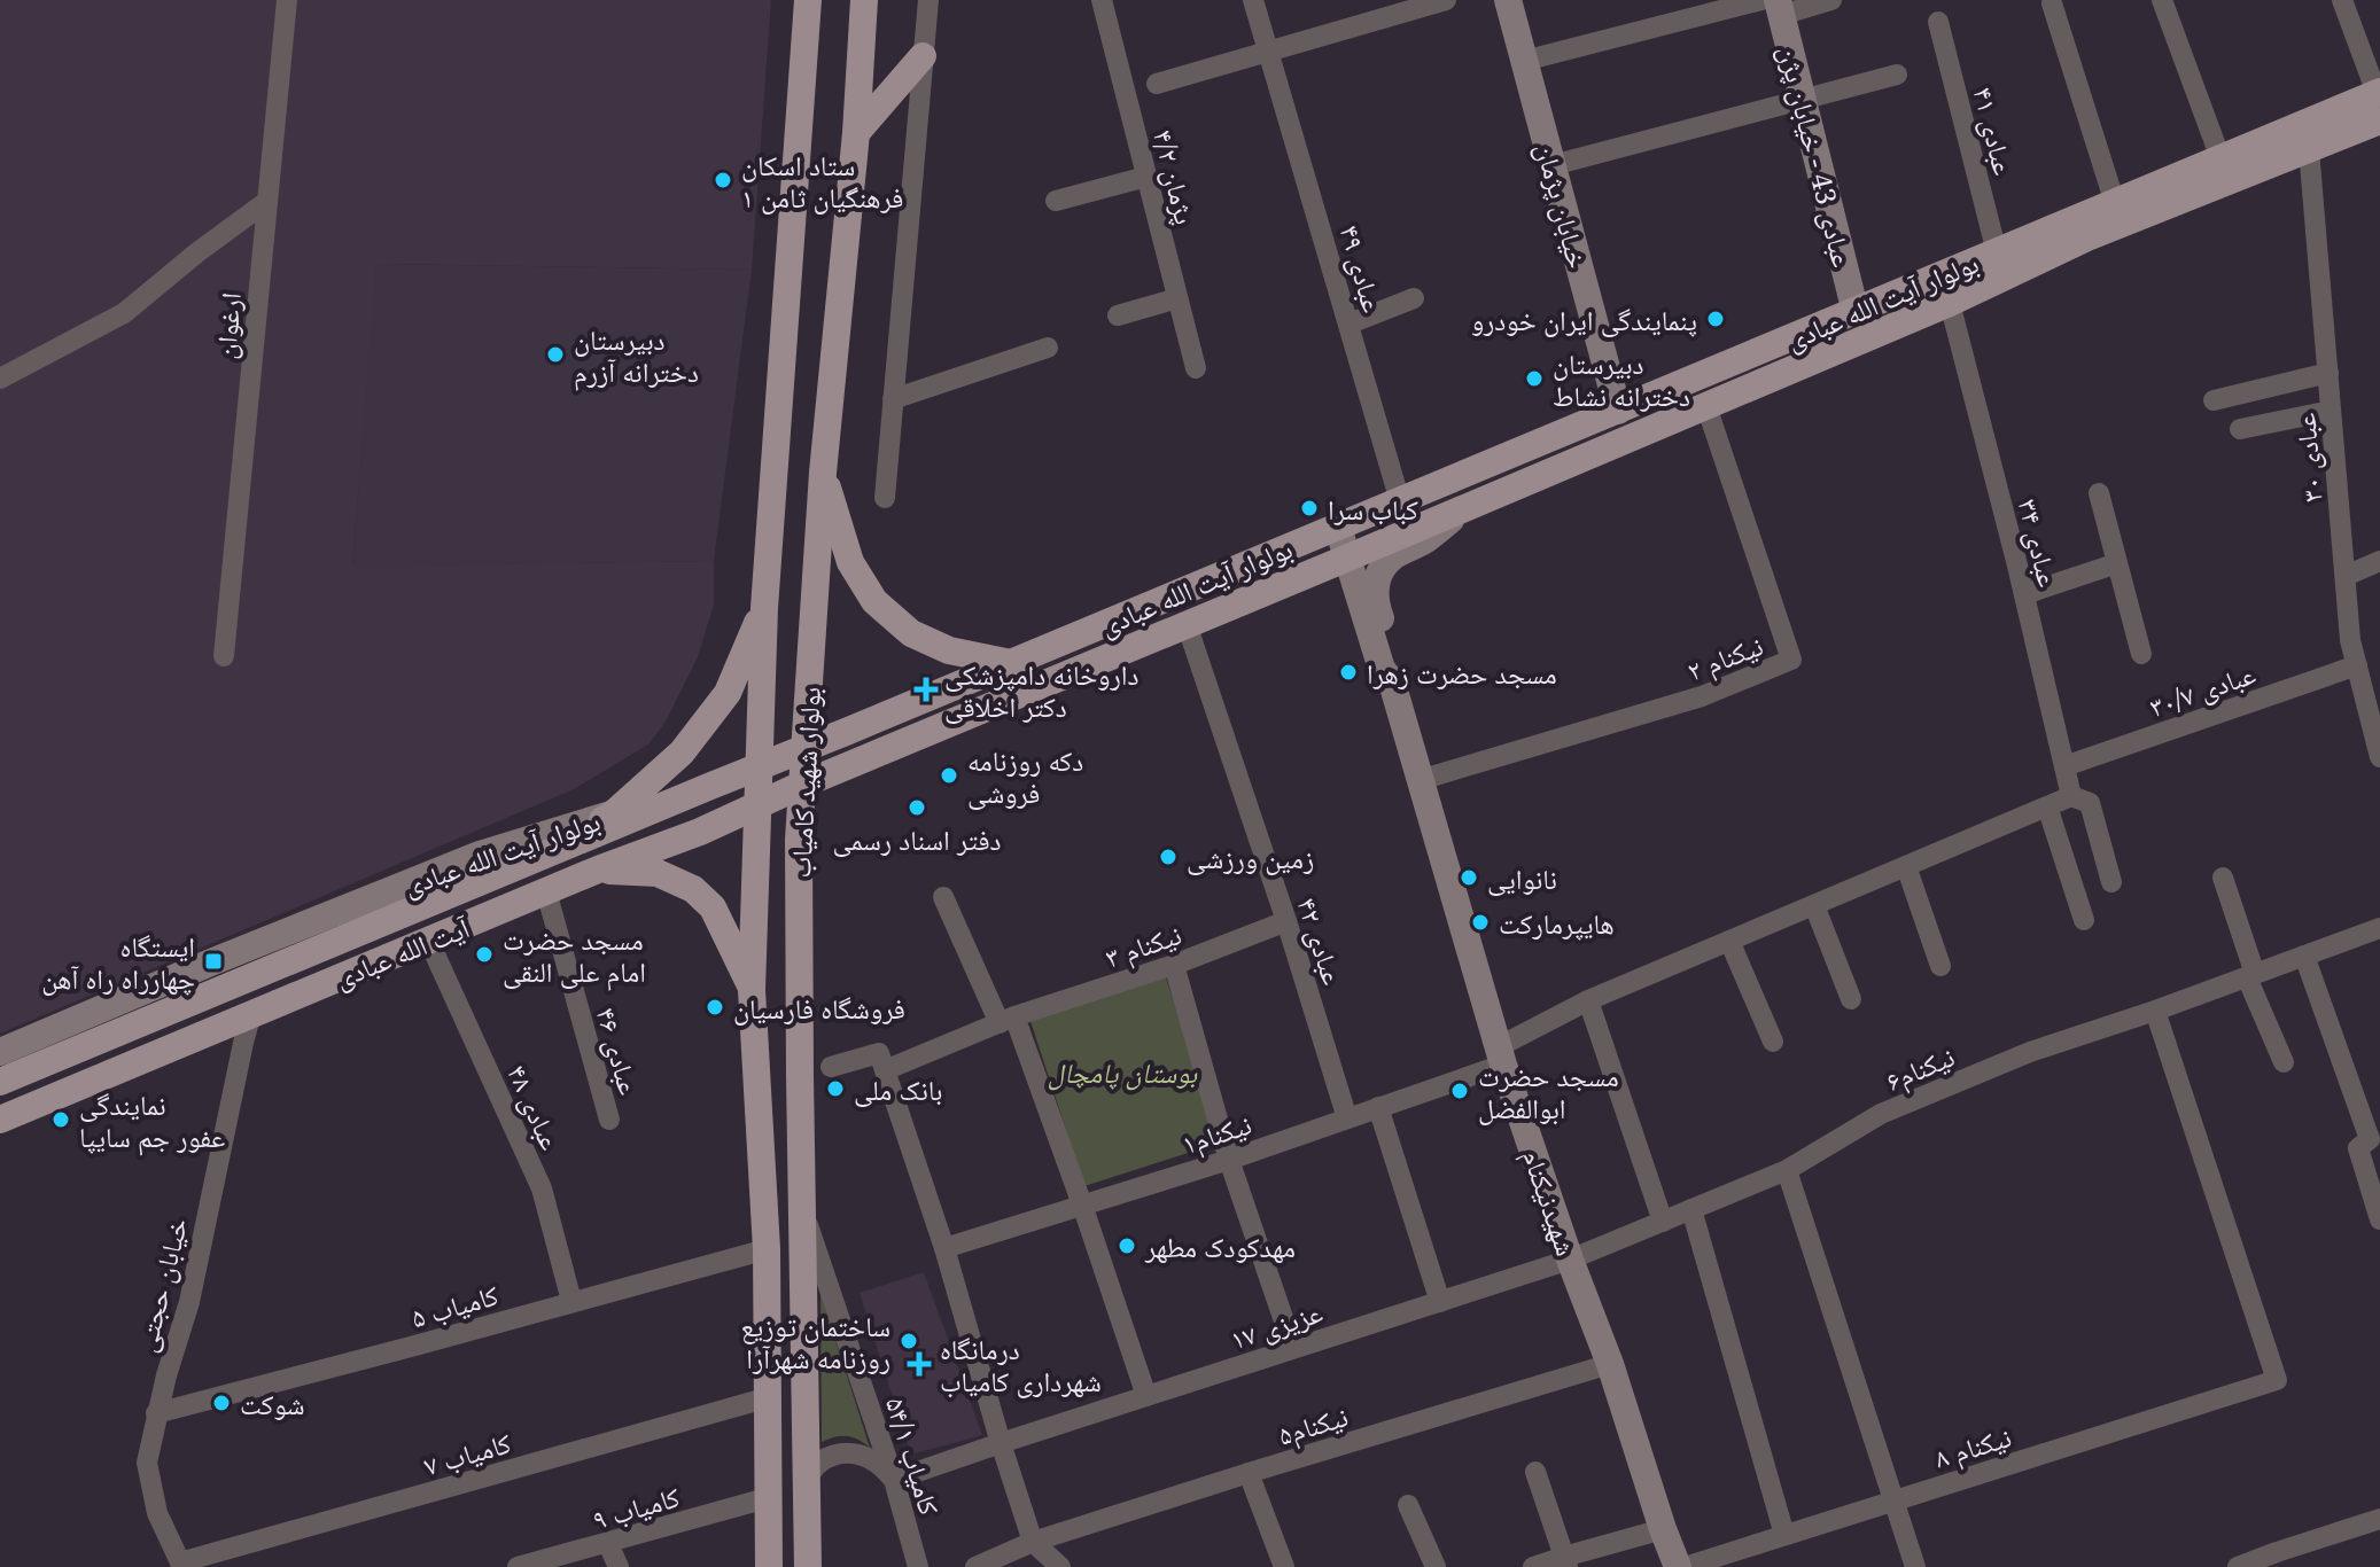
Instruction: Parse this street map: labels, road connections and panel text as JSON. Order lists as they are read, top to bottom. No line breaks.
{"streets":{"main road":["بولوار آیت الله عبادی","بولوار شهید کامیاب","آیت الله عبادی"],"street":["عبادی ۴۱","عبادی 43 - خیابان پژن","پژمان ۴/۲","خیابان پژمان","عبادی ۴۹","ارغوان","عبادی ۳۰","عبادی ۳۴","نیکنام ۲","عبادی ۳۰/۷","عبادی ۴۲","نیکنام ۳","عبادی ۴۶","نیکنام۶","عبادی ۴۸","نیکنام۱","شهیدنیکنام","خیابان حجتی","کامیاب ۵","عزیزی ۱۷","نیکنام۵","نیکنام ۸","کامیاب ۷","کامیاب ۵۴/۱","کامیاب ۹"]},"crossings":[["عبادی ۴۱","بولوار آیت الله عبادی"],["عبادی 43 - خیابان پژن","بولوار آیت الله عبادی"],["خیابان پژمان","بولوار آیت الله عبادی"],["عبادی ۴۹","بولوار آیت الله عبادی"],["بولوار آیت الله عبادی","عبادی ۳۰"],["بولوار آیت الله عبادی","عبادی ۳۴"],["بولوار آیت الله عبادی","نیکنام ۲"],["بولوار آیت الله عبادی","بولوار شهید کامیاب"],["بولوار آیت الله عبادی","عبادی ۴۲"],["بولوار آیت الله عبادی","آیت الله عبادی"],["عبادی ۳۰","عبادی ۳۰/۷"],["عبادی ۳۴","عبادی ۳۰/۷"],["عبادی ۳۴","نیکنام۱"],["نیکنام ۲","شهیدنیکنام"],["بولوار شهید کامیاب","آیت الله عبادی"],["بولوار شهید کامیاب","کامیاب ۵"],["بولوار شهید کامیاب","کامیاب ۷"],["بولوار شهید کامیاب","کامیاب ۵۴/۱"],["بولوار شهید کامیاب","کامیاب ۹"],["عبادی ۴۲","نیکنام ۳"],["عبادی ۴۲","نیکنام۱"],["آیت الله عبادی","عبادی ۴۶"],["آیت الله عبادی","عبادی ۴۸"],["آیت الله عبادی","خیابان حجتی"],["نیکنام۶","شهیدنیکنام"],["نیکنام۶","عزیزی ۱۷"],["نیکنام۶","نیکنام ۸"],["عبادی ۴۸","کامیاب ۵"],["نیکنام۱","شهیدنیکنام"],["شهیدنیکنام","عزیزی ۱۷"],["شهیدنیکنام","نیکنام۵"],["خیابان حجتی","کامیاب ۵"],["خیابان حجتی","کامیاب ۷"],["عزیزی ۱۷","کامیاب ۵۴/۱"]],"parks":["بوستان پامچال"],"places":{"other":["ستاد اسکان فرهنگیان ثامن ۱","پنمایندگی ایران خودرو","دبیرستان دخترانه آزرم","دبیرستان دخترانه نشاط","کباب سرا","مسجد حضرت زهرا","دکه روزنامه فروشی","دفتر اسناد رسمی","زمین ورزشی","نانوایی","هایپرمارکت","مسجد حضرت امام علی النقی","فروشگاه فارسیان","بانک ملی","مسجد حضرت ابوالفضل","نمایندگی عفور جم سایپا","مهدکودک مطهر","ساختمان توزیع روزنامه شهرآرا","شوكت"],"health":["داروخانه دامپزشکی دکتر اخلاقی","درمانگاه شهرداری کامیاب"],"transit":["ایستگاه چهارراه راه آهن"]}}
